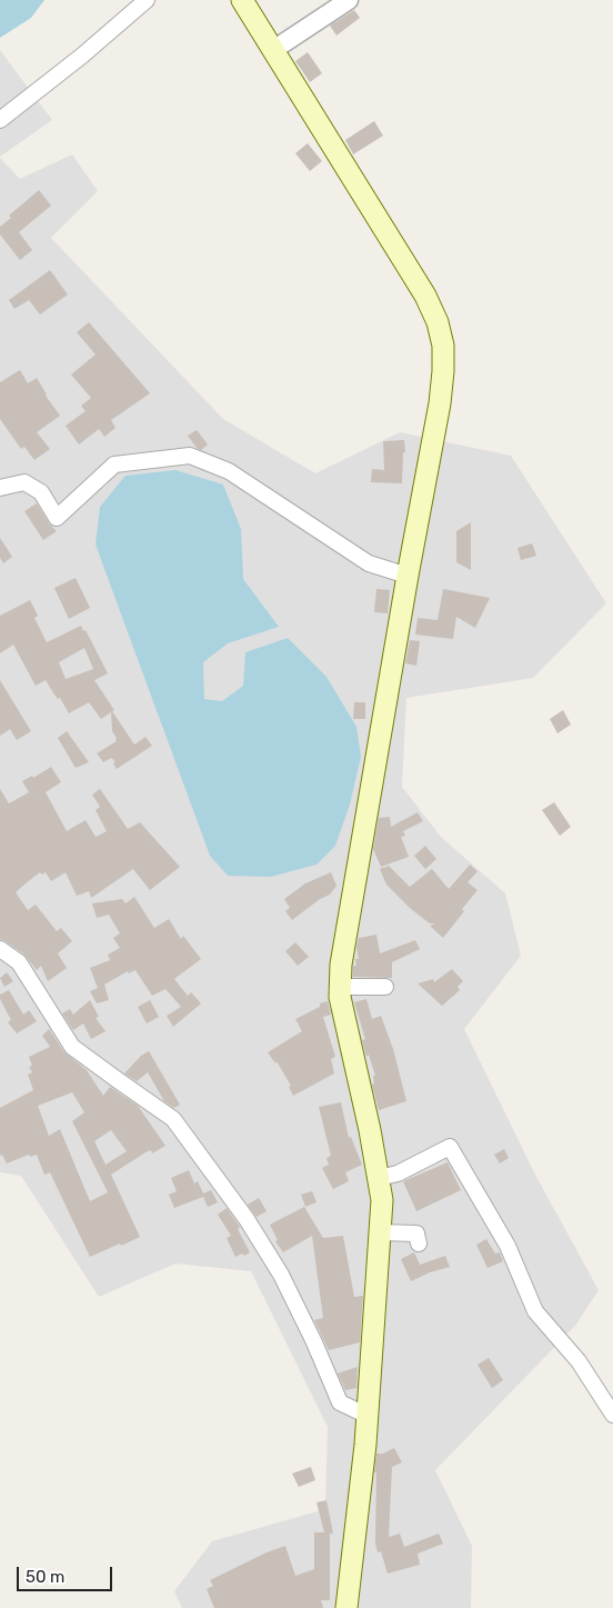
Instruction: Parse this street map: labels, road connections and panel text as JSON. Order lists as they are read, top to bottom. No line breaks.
{"scale_bar":"50 m"}
